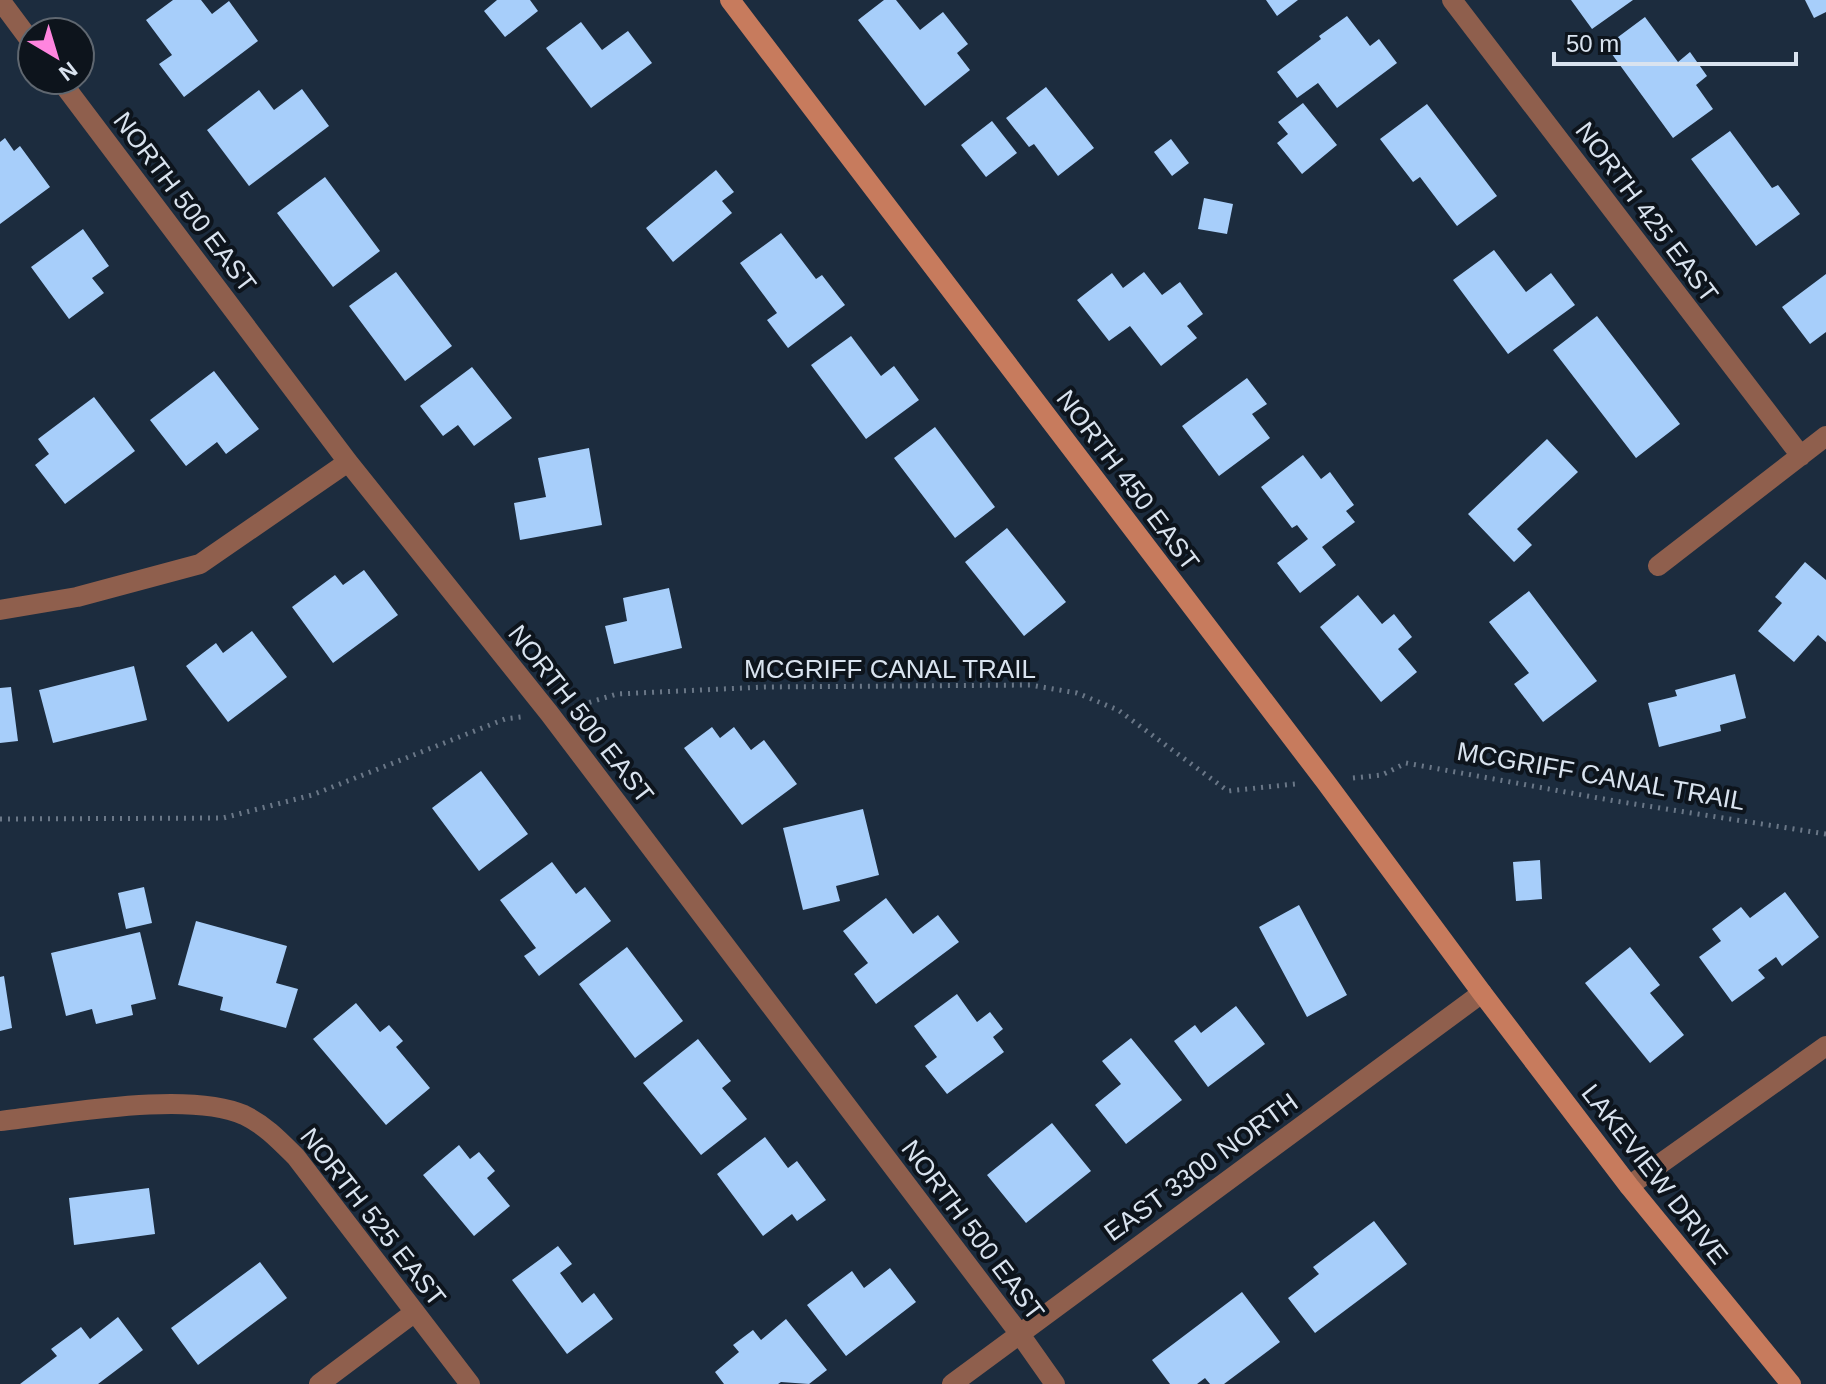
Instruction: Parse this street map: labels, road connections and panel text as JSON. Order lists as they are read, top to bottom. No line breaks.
{"streets":{"street":["NORTH 500 EAST","NORTH 425 EAST","NORTH 450 EAST","EAST 3300 NORTH","LAKEVIEW DRIVE","NORTH 525 EAST"],"path":["MCGRIFF CANAL TRAIL"]},"crossings":[["NORTH 500 EAST","EAST 3300 NORTH"],["NORTH 450 EAST","EAST 3300 NORTH"],["NORTH 450 EAST","LAKEVIEW DRIVE"],["EAST 3300 NORTH","LAKEVIEW DRIVE"]],"scale_bar":"50 m","north":"bottom right"}
